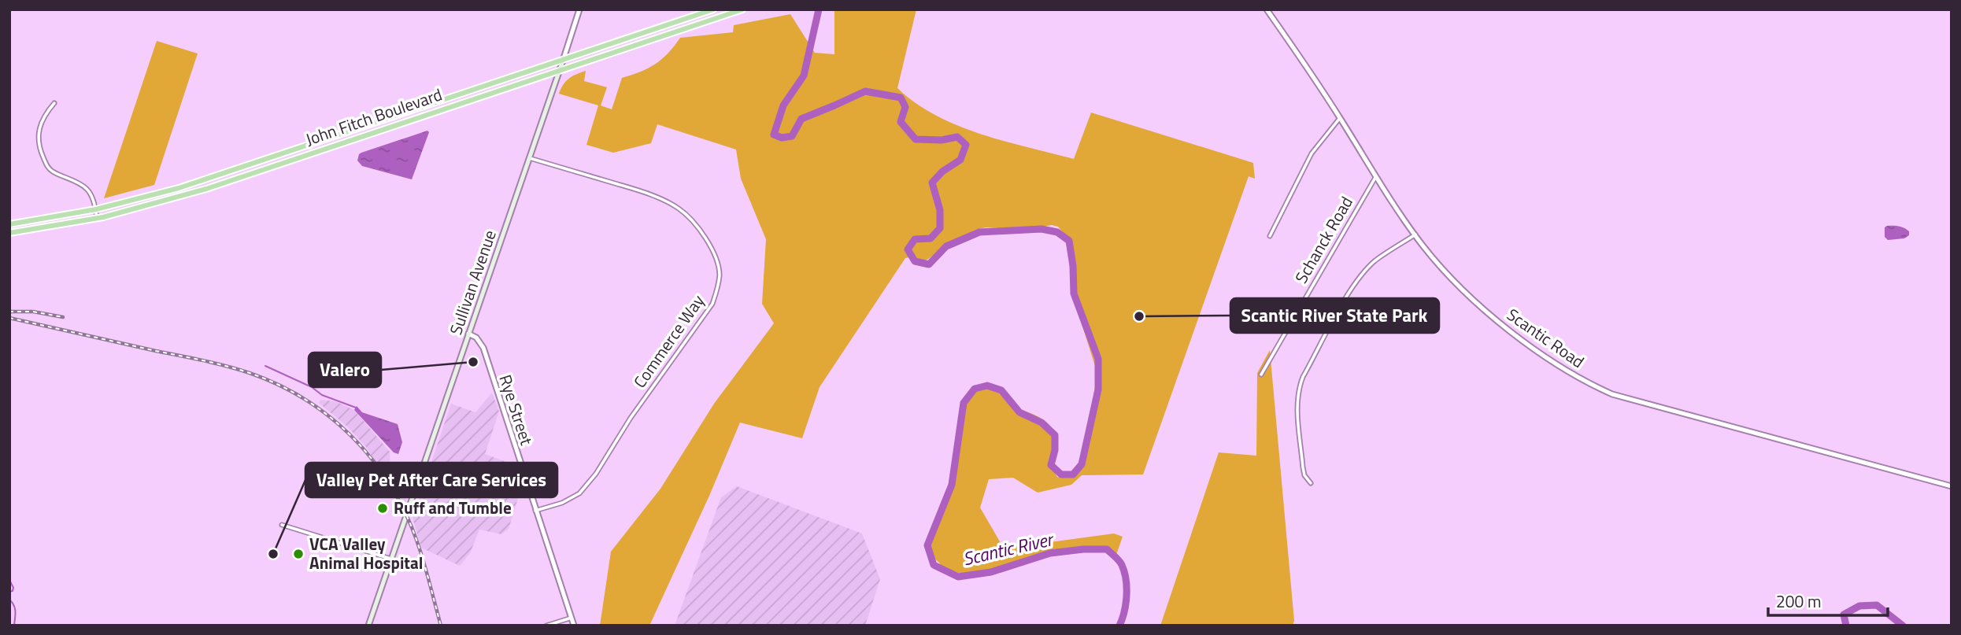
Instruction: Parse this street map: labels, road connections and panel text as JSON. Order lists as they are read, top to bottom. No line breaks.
{"streets":{"highway":["John Fitch Boulevard"],"main road":["Sullivan Avenue"],"street":["Schanck Road","Scantic Road","Commerce Way","Rye Street"]},"crossings":[["John Fitch Boulevard","Sullivan Avenue"],["Schanck Road","Scantic Road"],["Sullivan Avenue","Commerce Way"],["Sullivan Avenue","Rye Street"],["Commerce Way","Rye Street"]],"water":["Scantic River"],"places":["Scantic River State Park","Valero","Ruff and Tumble","Valley Pet After Care Services","VCA Valley Animal Hospital"],"scale_bar":"200 m"}
